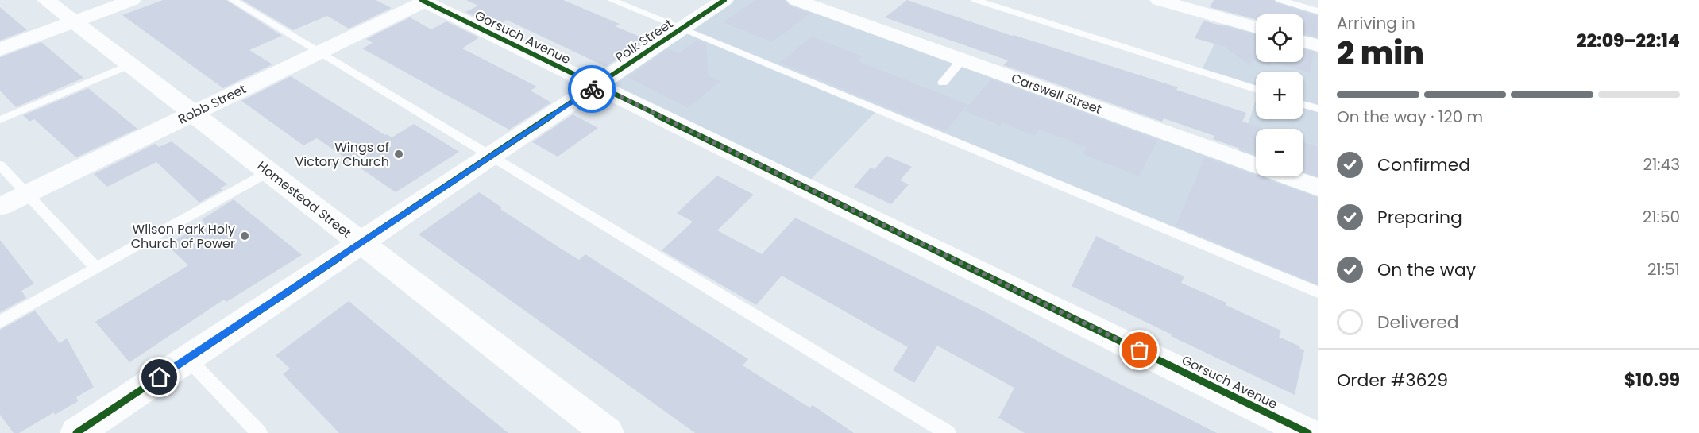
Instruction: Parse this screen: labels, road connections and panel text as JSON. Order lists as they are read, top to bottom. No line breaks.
{"streets":{"street":["Gorsuch Avenue","Polk Street","Carswell Street","Robb Street","Homestead Street"]},"crossings":[["Gorsuch Avenue","Polk Street"],["Gorsuch Avenue","Robb Street"],["Polk Street","Homestead Street"],["Robb Street","Homestead Street"]],"places":["Wings of Victory Church","Wilson Park Holy Church of Power"],"page":{"heading":["2 min","Arriving in","22:09–22:14"],"panel":["Order #3629","$10.99"],"map_buttons":["+","−"],"bar":"On the way · 120 m","list":[["Confirmed","21:43"],["Preparing","21:50"],["On the way","21:51"],"Delivered"]}}
